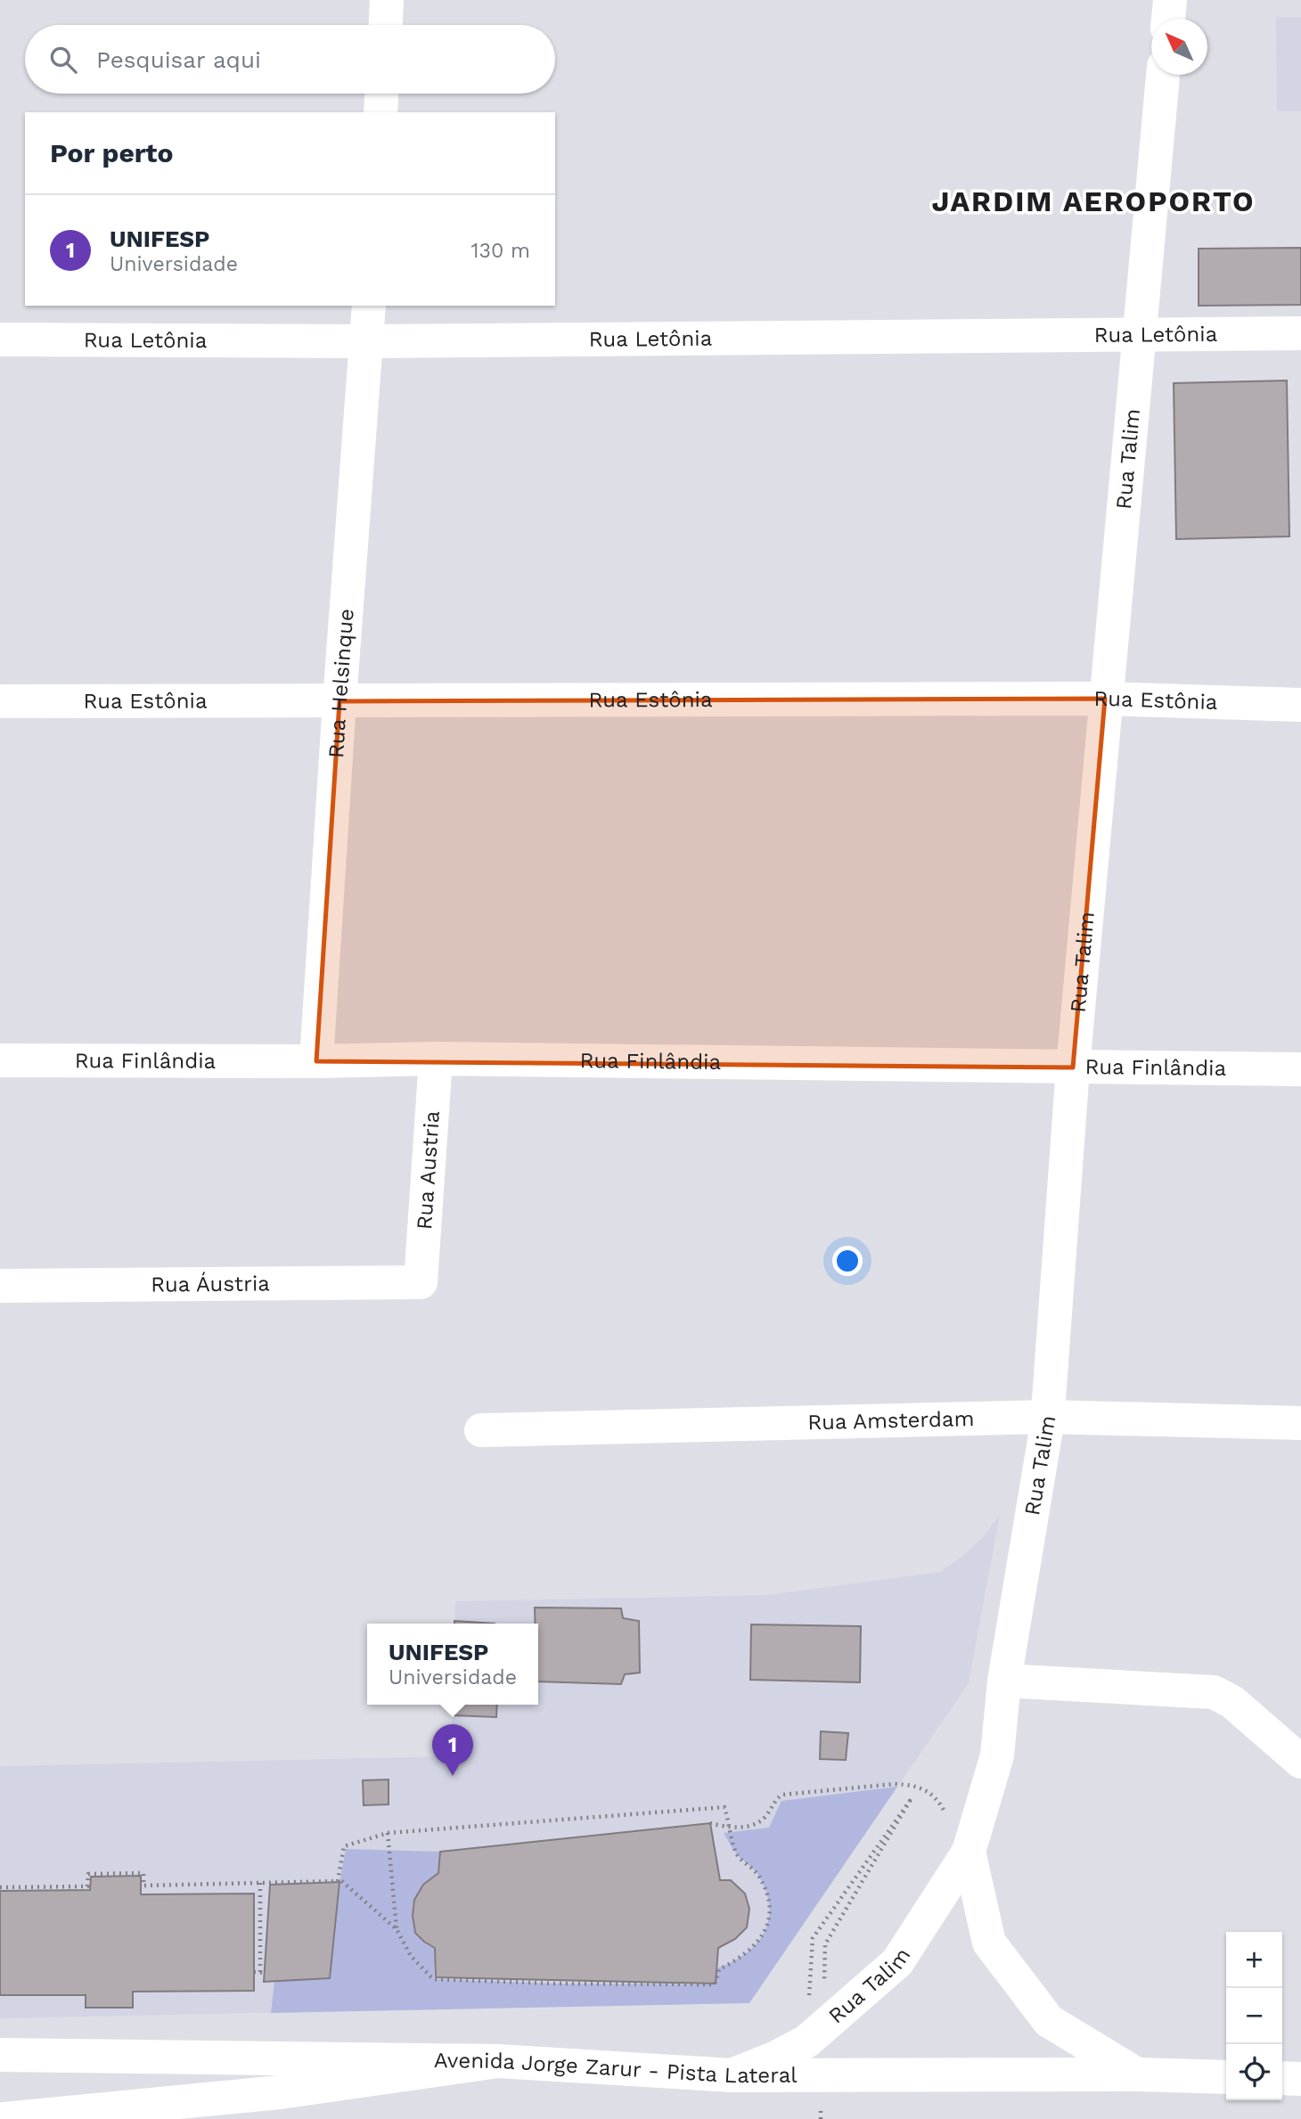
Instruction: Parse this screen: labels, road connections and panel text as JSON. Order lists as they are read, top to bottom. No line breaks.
{"streets":{"main road":["Rua Letônia","Rua Talim","Rua Helsinque","Rua Estônia","Rua Finlândia","Rua Austria","Rua Áustria","Rua Amsterdam","Avenida Jorge Zarur - Pista Lateral"]},"crossings":[["Rua Letônia","Rua Talim"],["Rua Letônia","Rua Helsinque"],["Rua Talim","Rua Estônia"],["Rua Talim","Rua Finlândia"],["Rua Talim","Rua Amsterdam"],["Rua Talim","Avenida Jorge Zarur - Pista Lateral"],["Rua Helsinque","Rua Estônia"],["Rua Helsinque","Rua Finlândia"],["Rua Finlândia","Rua Austria"],["Rua Austria","Rua Áustria"]],"districts":["JARDIM AEROPORTO"],"north":"top left","page":{"search":"Pesquisar aqui","heading":"Por perto","list":[{"mark":"1","name":"UNIFESP","note":"Universidade","value":"130 m"}],"popup":["UNIFESP","Universidade"],"pins":"1","map_buttons":["+","−"]}}
